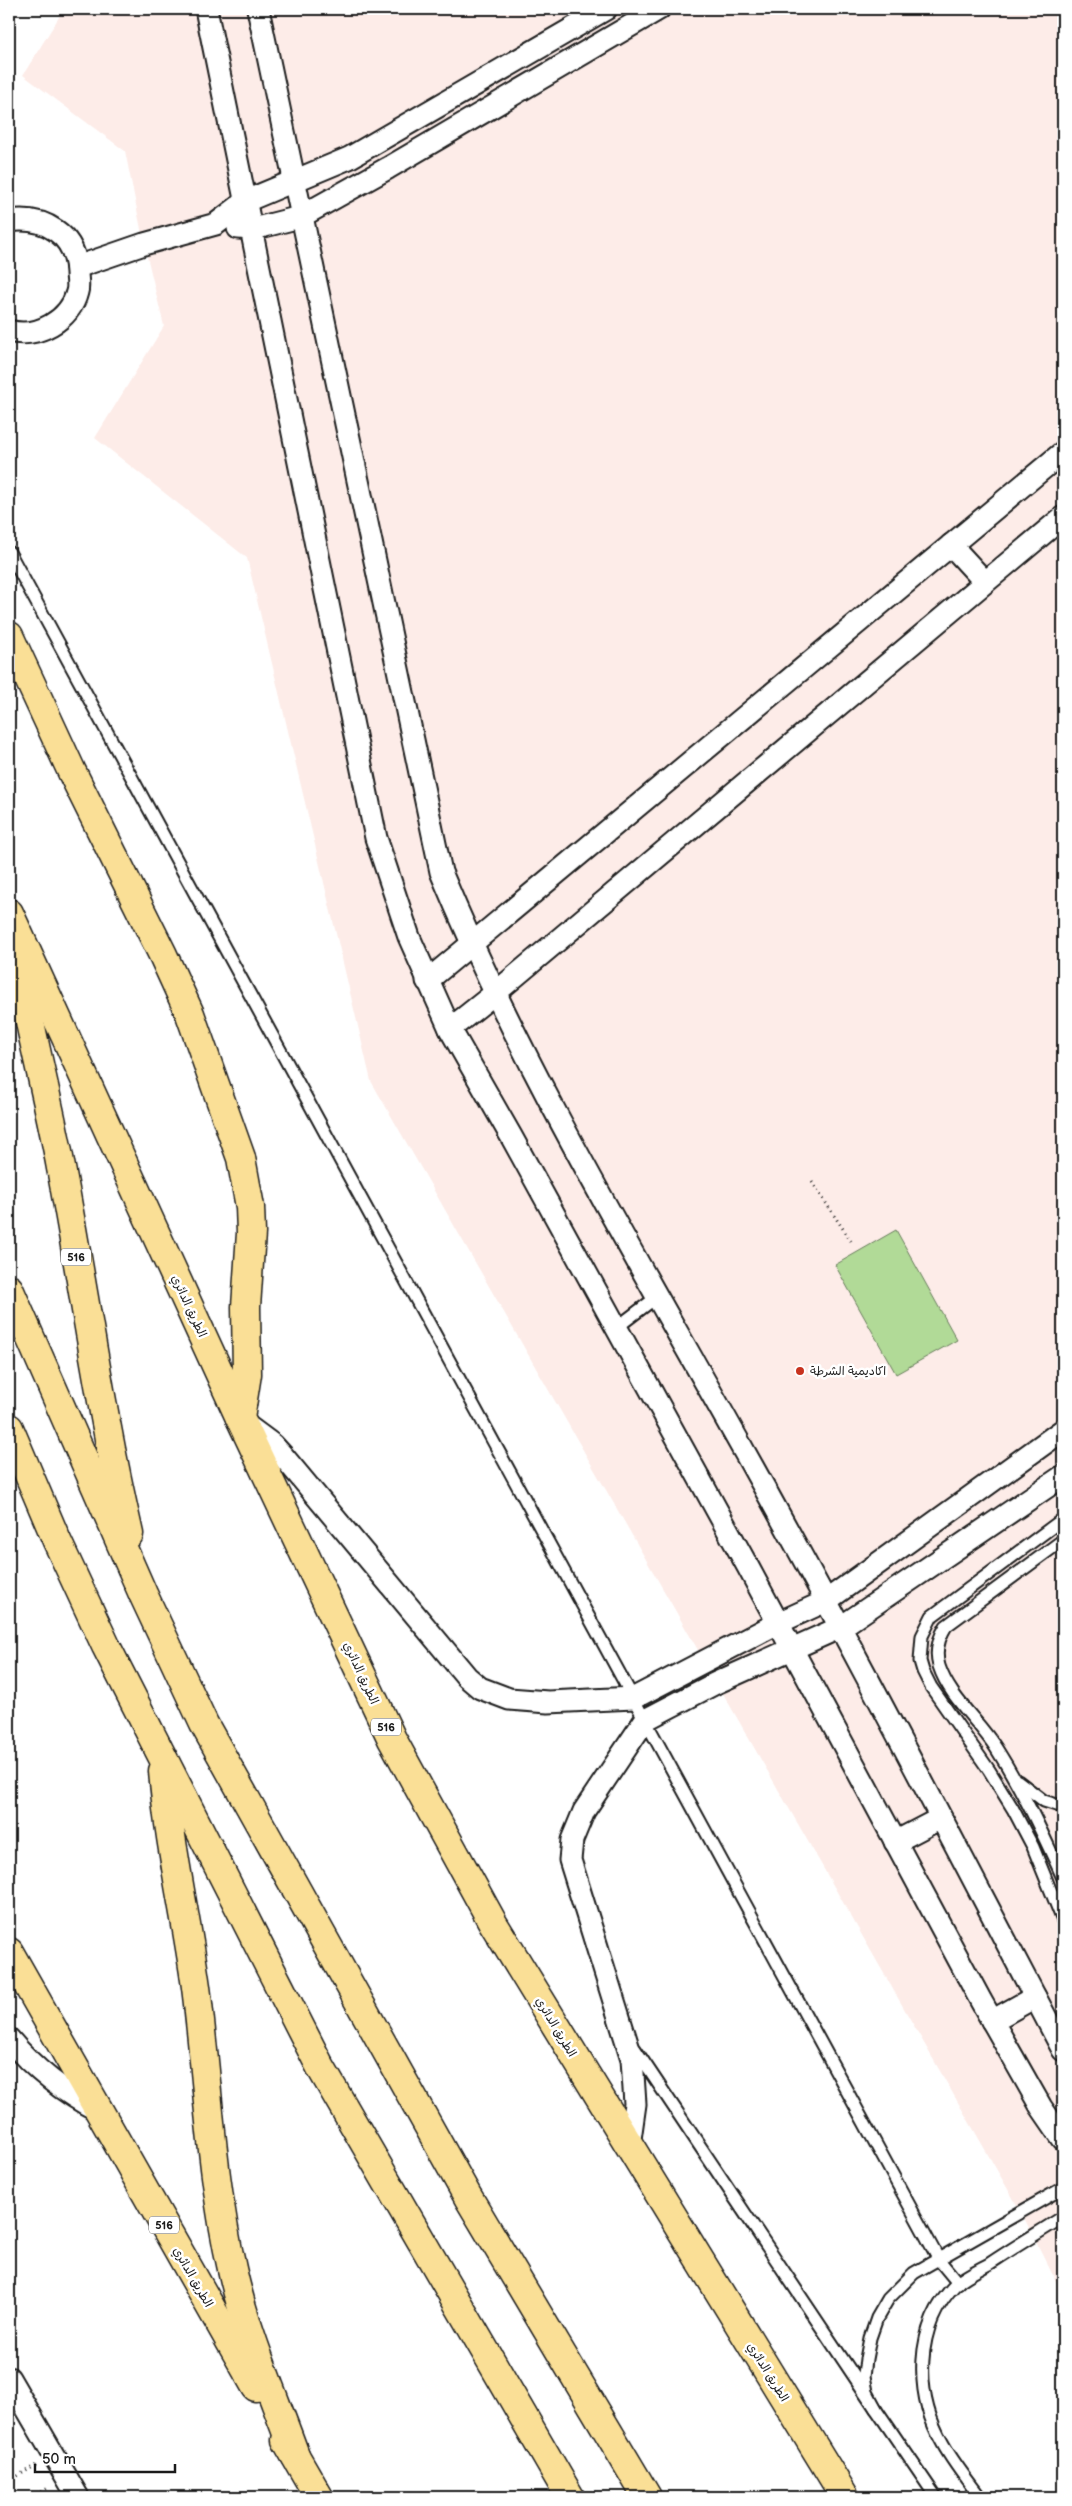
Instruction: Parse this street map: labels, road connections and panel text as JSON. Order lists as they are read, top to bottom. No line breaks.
{"streets":{"highway":["516","الطريق الدائري"]},"crossings":[["516","الطريق الدائري"]],"places":["اكاديمية الشرطة"],"scale_bar":"50 m"}
